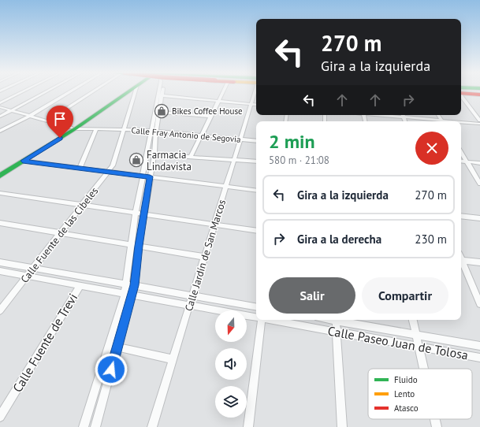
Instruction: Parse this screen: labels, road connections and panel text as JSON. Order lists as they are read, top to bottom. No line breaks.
{"streets":{"street":["Calle Fray Antonio de Segovia","Calle Fuente de las Cibeles","Calle Jardín de San Marcos","Calle Fuente de Trevi","Calle Paseo Juan de Tolosa"]},"crossings":[["Calle Fray Antonio de Segovia","Calle Fuente de las Cibeles"],["Calle Fray Antonio de Segovia","Calle Jardín de San Marcos"],["Calle Fuente de las Cibeles","Calle Paseo Juan de Tolosa"],["Calle Jardín de San Marcos","Calle Paseo Juan de Tolosa"],["Calle Fuente de Trevi","Calle Paseo Juan de Tolosa"]],"places":{"shop":["Bikes Coffee House","Farmacia Lindavista"]},"legend":["Fluido","Lento","Atasco"],"north":"bottom","page":{"turn":["270 m","Gira a la izquierda"],"heading":["2 min","580 m · 21:08"],"list":[{"name":"Gira a la izquierda","value":"270 m"},{"name":"Gira a la derecha","value":"230 m"}],"buttons":["Salir","Compartir"]}}
